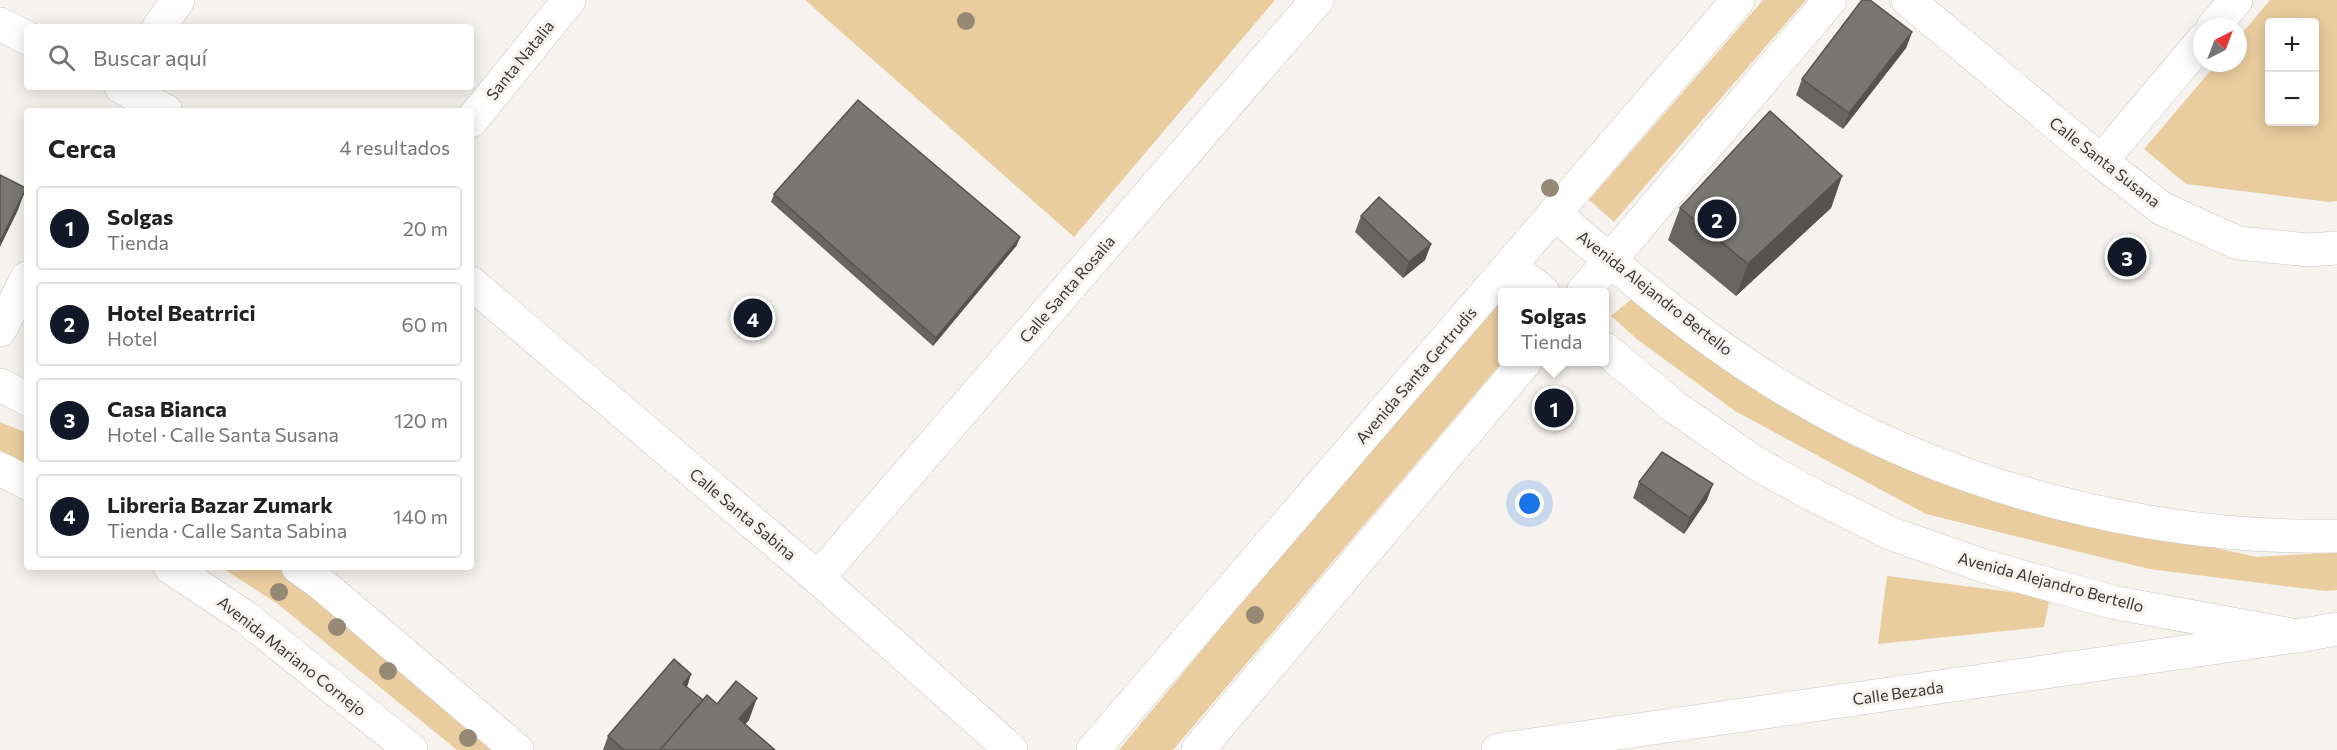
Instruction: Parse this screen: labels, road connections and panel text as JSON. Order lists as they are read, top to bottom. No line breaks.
{"streets":{"main road":["Santa Natalia","Calle Santa Susana","Calle Santa Rosalia","Avenida Alejandro Bertello","Avenida Santa Gertrudis","Calle Santa Sabina","Avenida Mariano Cornejo","Calle Bezada"]},"crossings":[["Calle Santa Rosalia","Calle Santa Sabina"],["Avenida Alejandro Bertello","Avenida Santa Gertrudis"],["Avenida Alejandro Bertello","Calle Bezada"]],"north":"top right","page":{"map_buttons":["+","−"],"search":"Buscar aquí","heading":["Cerca","4 resultados"],"list":[{"mark":"1","name":"Solgas","note":"Tienda","value":"20 m"},{"mark":"2","name":"Hotel Beatrrici","note":"Hotel","value":"60 m"},{"mark":"3","name":"Casa Bianca","note":"Hotel · Calle Santa Susana","value":"120 m"},{"mark":"4","name":"Libreria Bazar Zumark","note":"Tienda · Calle Santa Sabina","value":"140 m"}],"pins":["2","3","4","1"],"popup":["Solgas","Tienda"]}}
